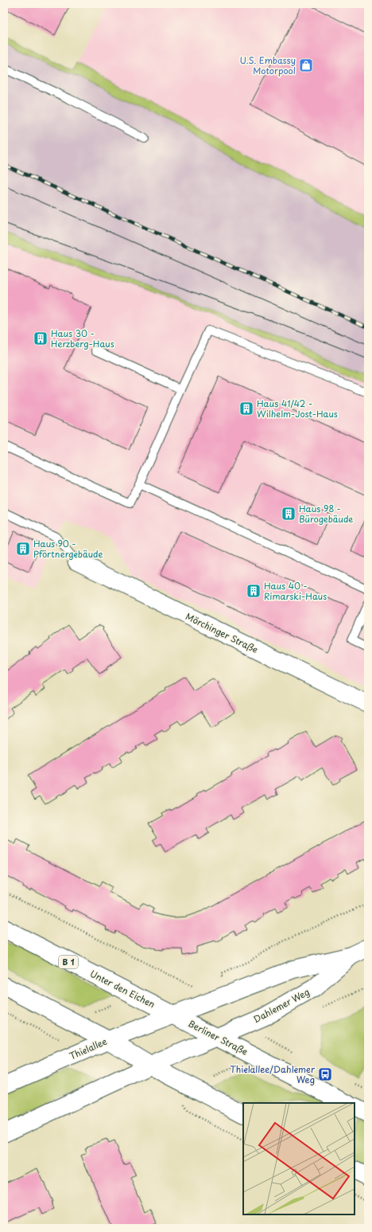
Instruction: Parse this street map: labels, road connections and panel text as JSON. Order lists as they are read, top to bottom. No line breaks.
{"streets":{"main road":["B 1","Unter den Eichen","Dahlemer Weg","Berliner Straße","Thielallee"],"street":["Mörchinger Straße"]},"crossings":[["Unter den Eichen","Dahlemer Weg"],["Unter den Eichen","Berliner Straße"],["Unter den Eichen","Thielallee"],["Dahlemer Weg","Berliner Straße"],["Dahlemer Weg","Thielallee"],["Berliner Straße","Thielallee"]],"places":{"shop":["U.S. Embassy Motorpool"],"building":["Haus 30 - Herzberg-Haus","Haus 41/42 - Wilhelm-Jost-Haus","Haus 98 - Bürogebäude","Haus 90 - Pförtnergebäude","Haus 40 - Rimarski-Haus"],"bus stop":["Thielallee/Dahlemer Weg"]}}
